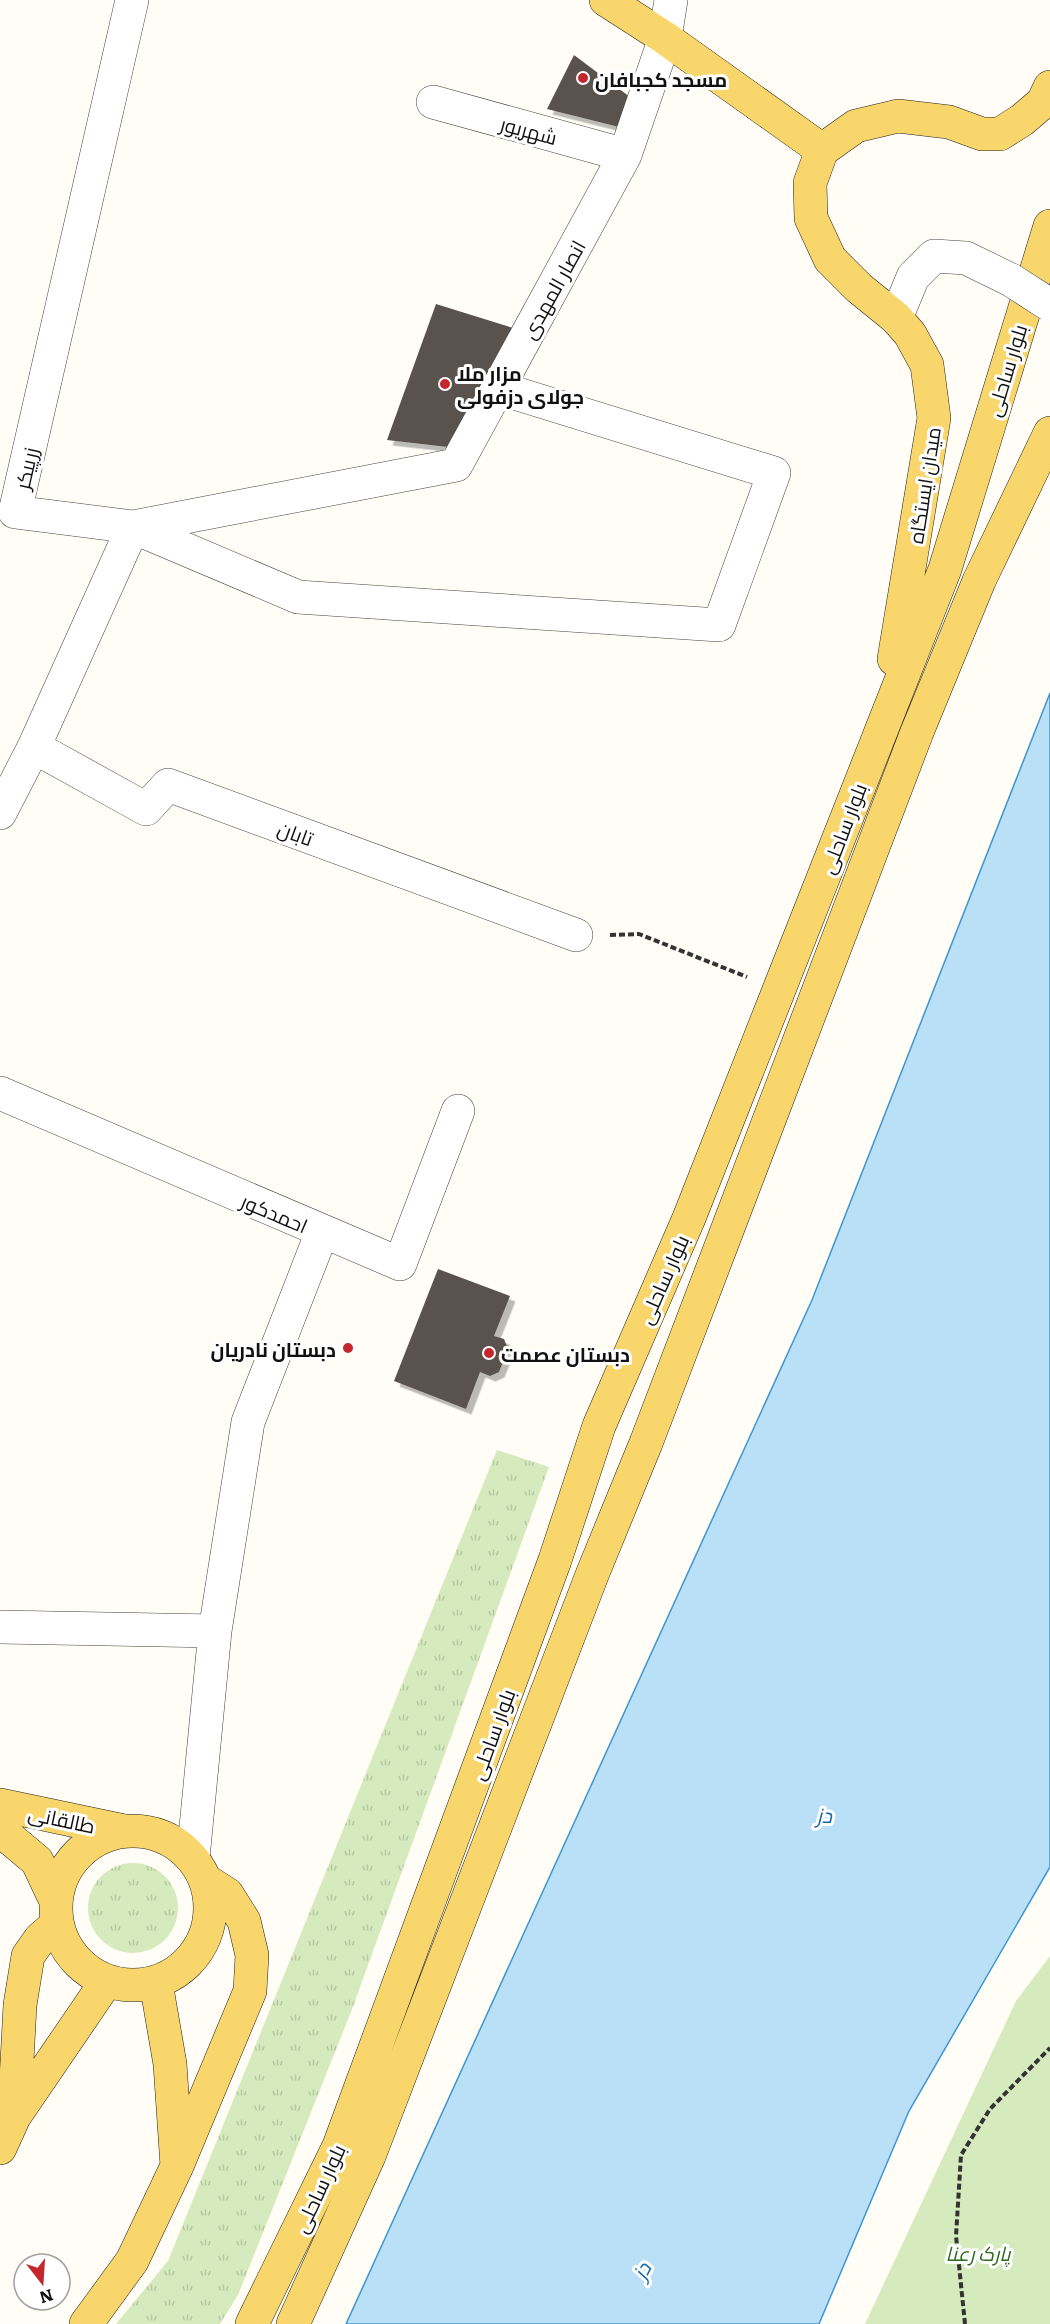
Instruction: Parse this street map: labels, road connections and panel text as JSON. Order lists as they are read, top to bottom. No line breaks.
{"streets":{"main road":["بلوار ساحلی","میدان ایستگاه","طالقانی"],"street":["شهریور","انصار المهدی","زرپیکر","تابان","احمدکور"]},"crossings":[["شهریور","انصار المهدی"],["انصار المهدی","زرپیکر"],["بلوار ساحلی","میدان ایستگاه"]],"water":["دز"],"parks":["پارک رعنا"],"places":["مسجد کجبافان","مزار ملا جولای دزفولی","دبستان نادریان","دبستان عصمت"],"north":"bottom"}
